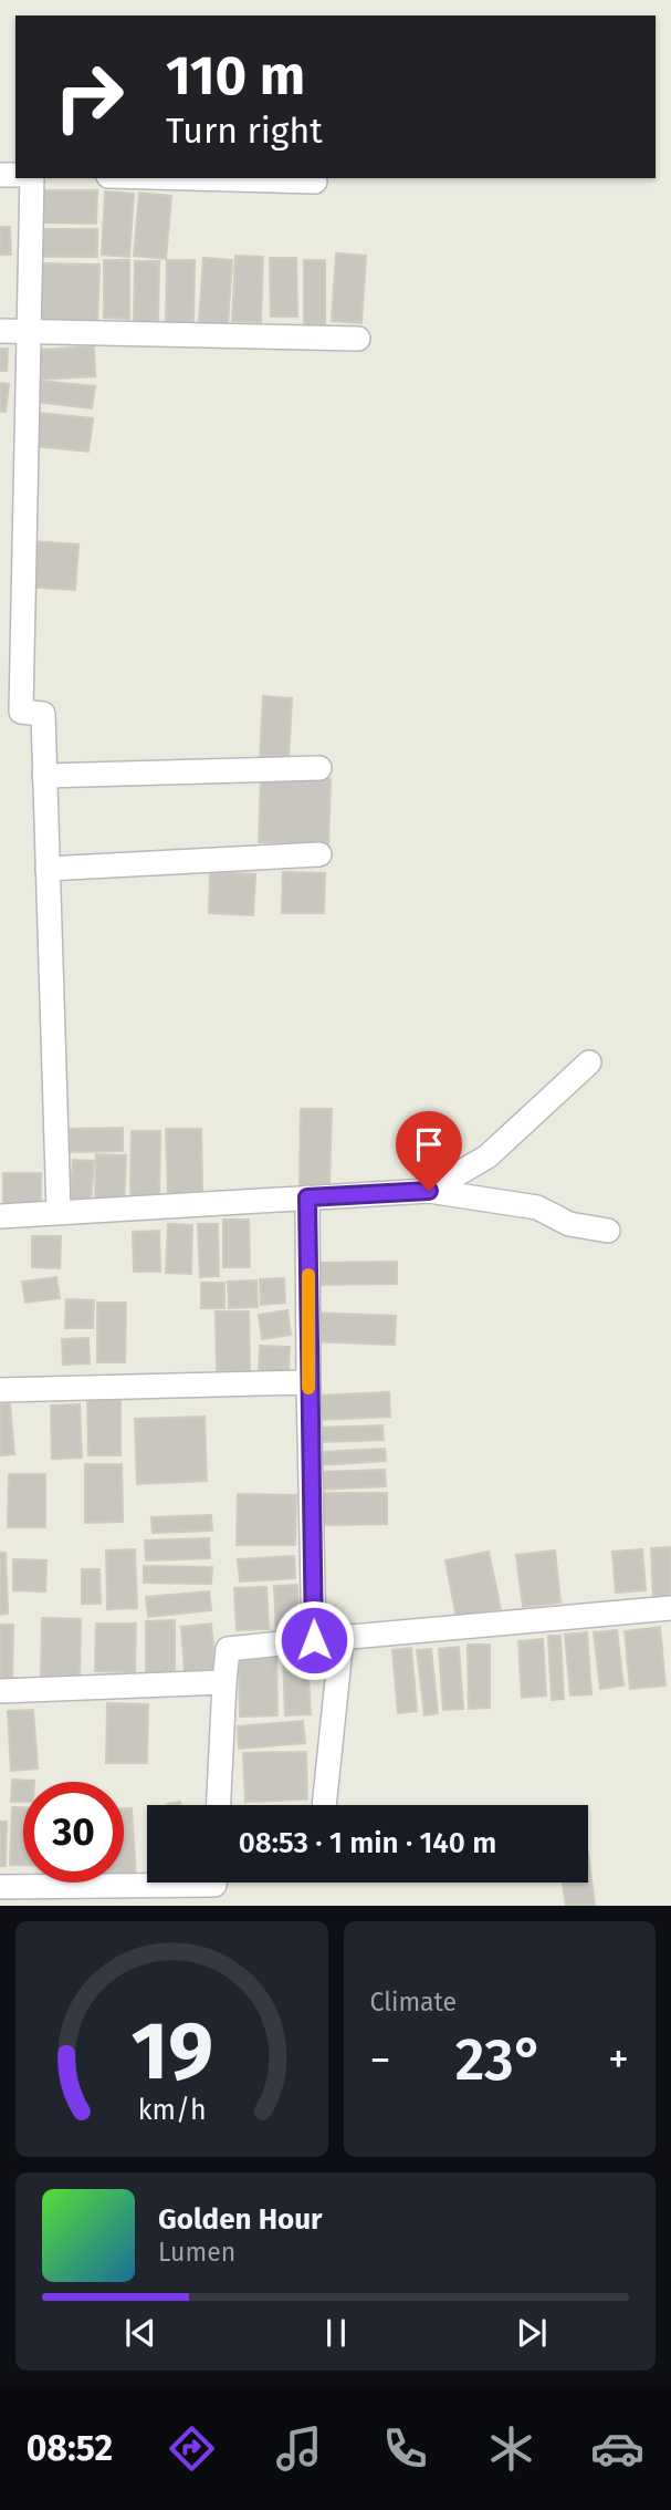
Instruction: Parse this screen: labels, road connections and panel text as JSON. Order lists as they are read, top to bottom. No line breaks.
{"page":{"turn":["110 m","Turn right"],"limit":"30","trip":"08:53 · 1 min · 140 m","tile":"Climate","heat":["−","23°","+"],"song":["Golden Hour","Lumen"],"tabs":"08:52","gauge":["19","km/h"]}}
